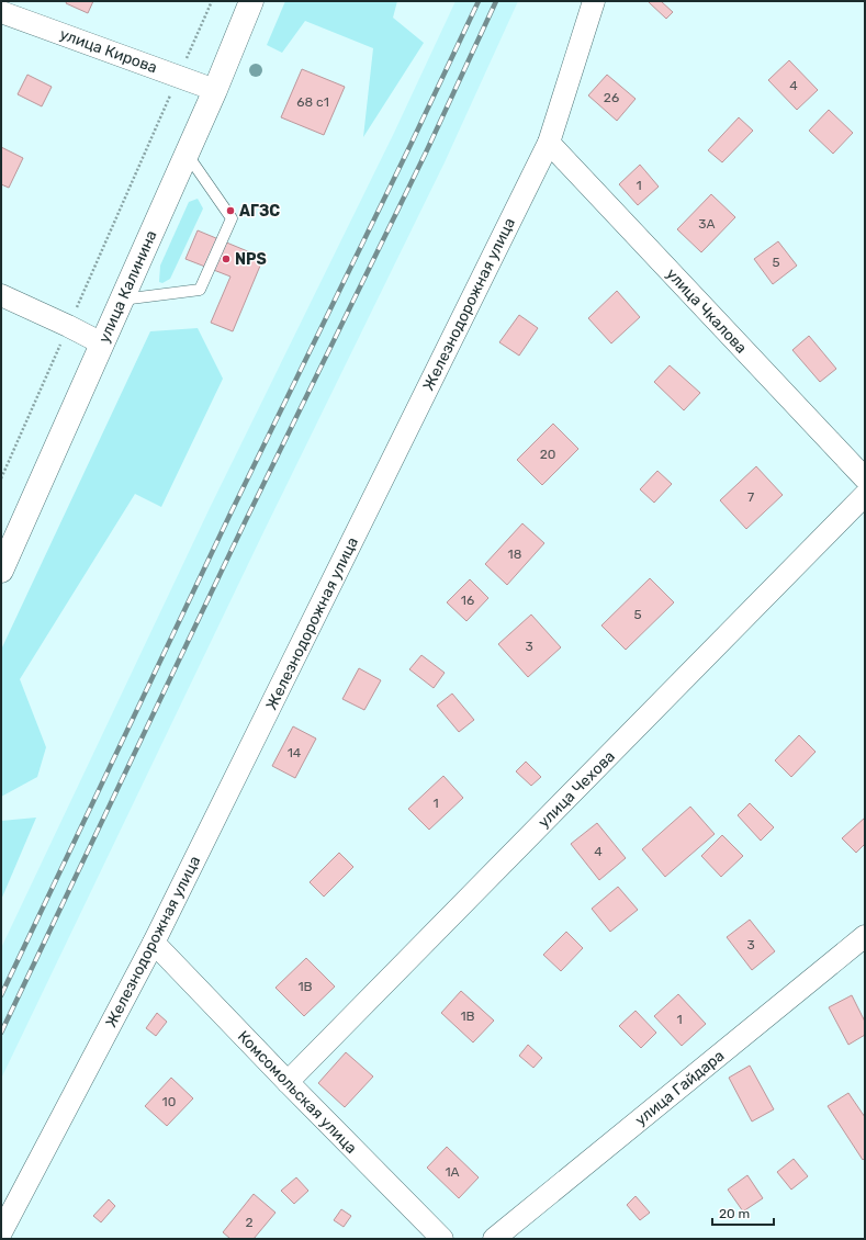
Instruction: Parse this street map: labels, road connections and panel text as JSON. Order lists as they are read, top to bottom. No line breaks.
{"streets":{"main road":["улица Калинина"],"street":["улица Кирова","Железнодорожная улица","улица Чкалова","улица Чехова","улица Гайдара","Комсомольская улица"]},"crossings":[["улица Кирова","улица Калинина"],["Железнодорожная улица","улица Чкалова"],["Железнодорожная улица","Комсомольская улица"],["улица Чехова","Комсомольская улица"]],"places":["АГЗС","NPS"],"house_numbers":["4","26","68 с1","1","3А","5","20","7","18","16","5","3","14","1","4","3","1В","1В","1","10","1А","2"],"scale_bar":"20 m"}
